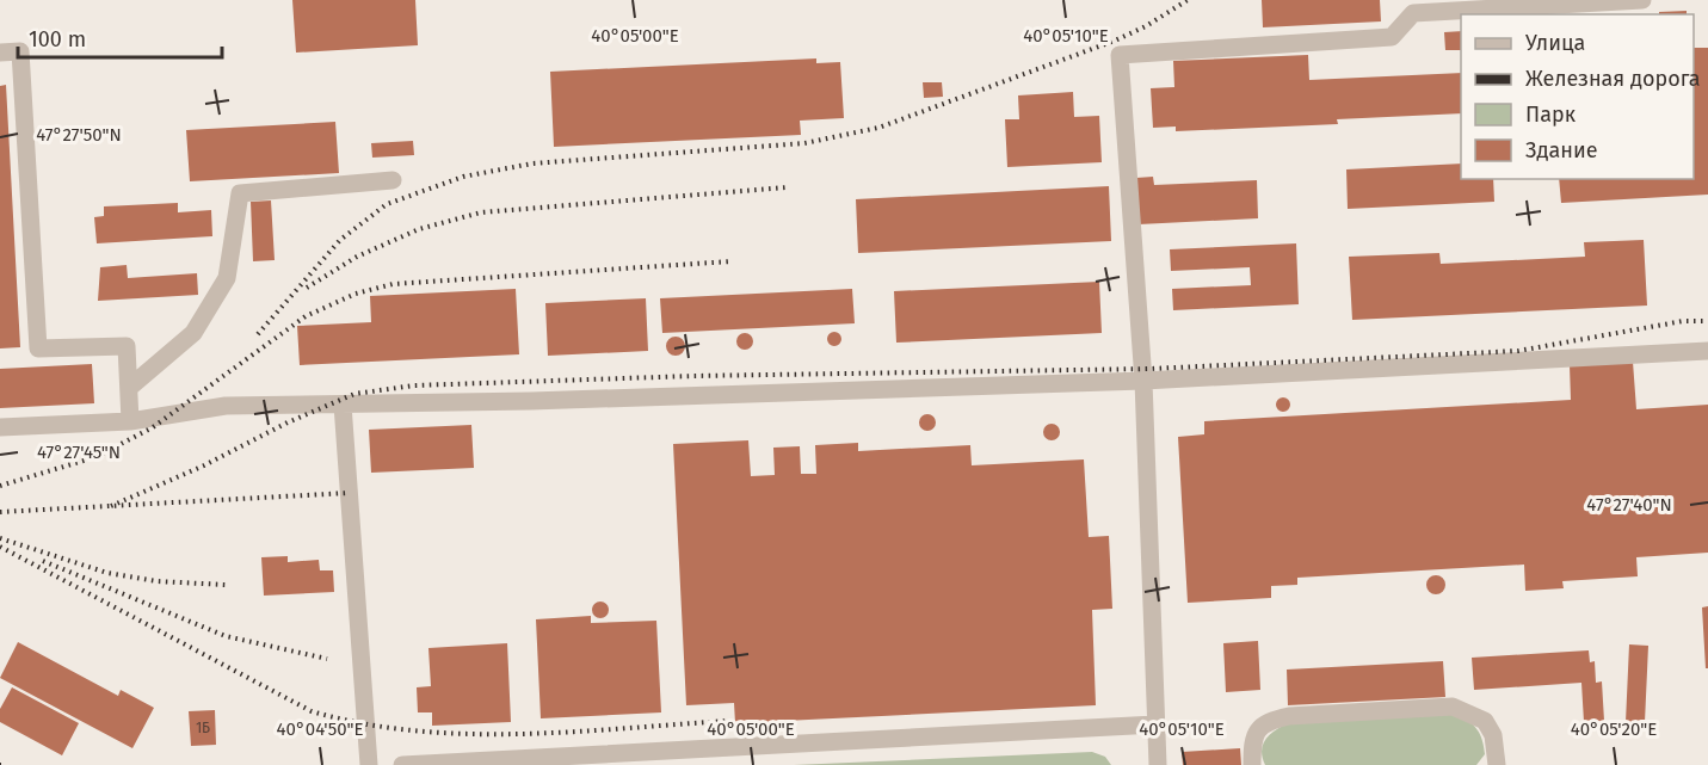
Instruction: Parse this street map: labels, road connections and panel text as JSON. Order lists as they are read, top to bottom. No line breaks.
{"house_numbers":["1Б"],"legend":["Улица","Железная дорога","Парк","Здание"],"scale_bar":"100 m","coordinates":["40°05'00\"E","40°05'10\"E","47°27'50\"N","47°27'45\"N","47°27'40\"N","40°04'50\"E","40°05'20\"E"]}
